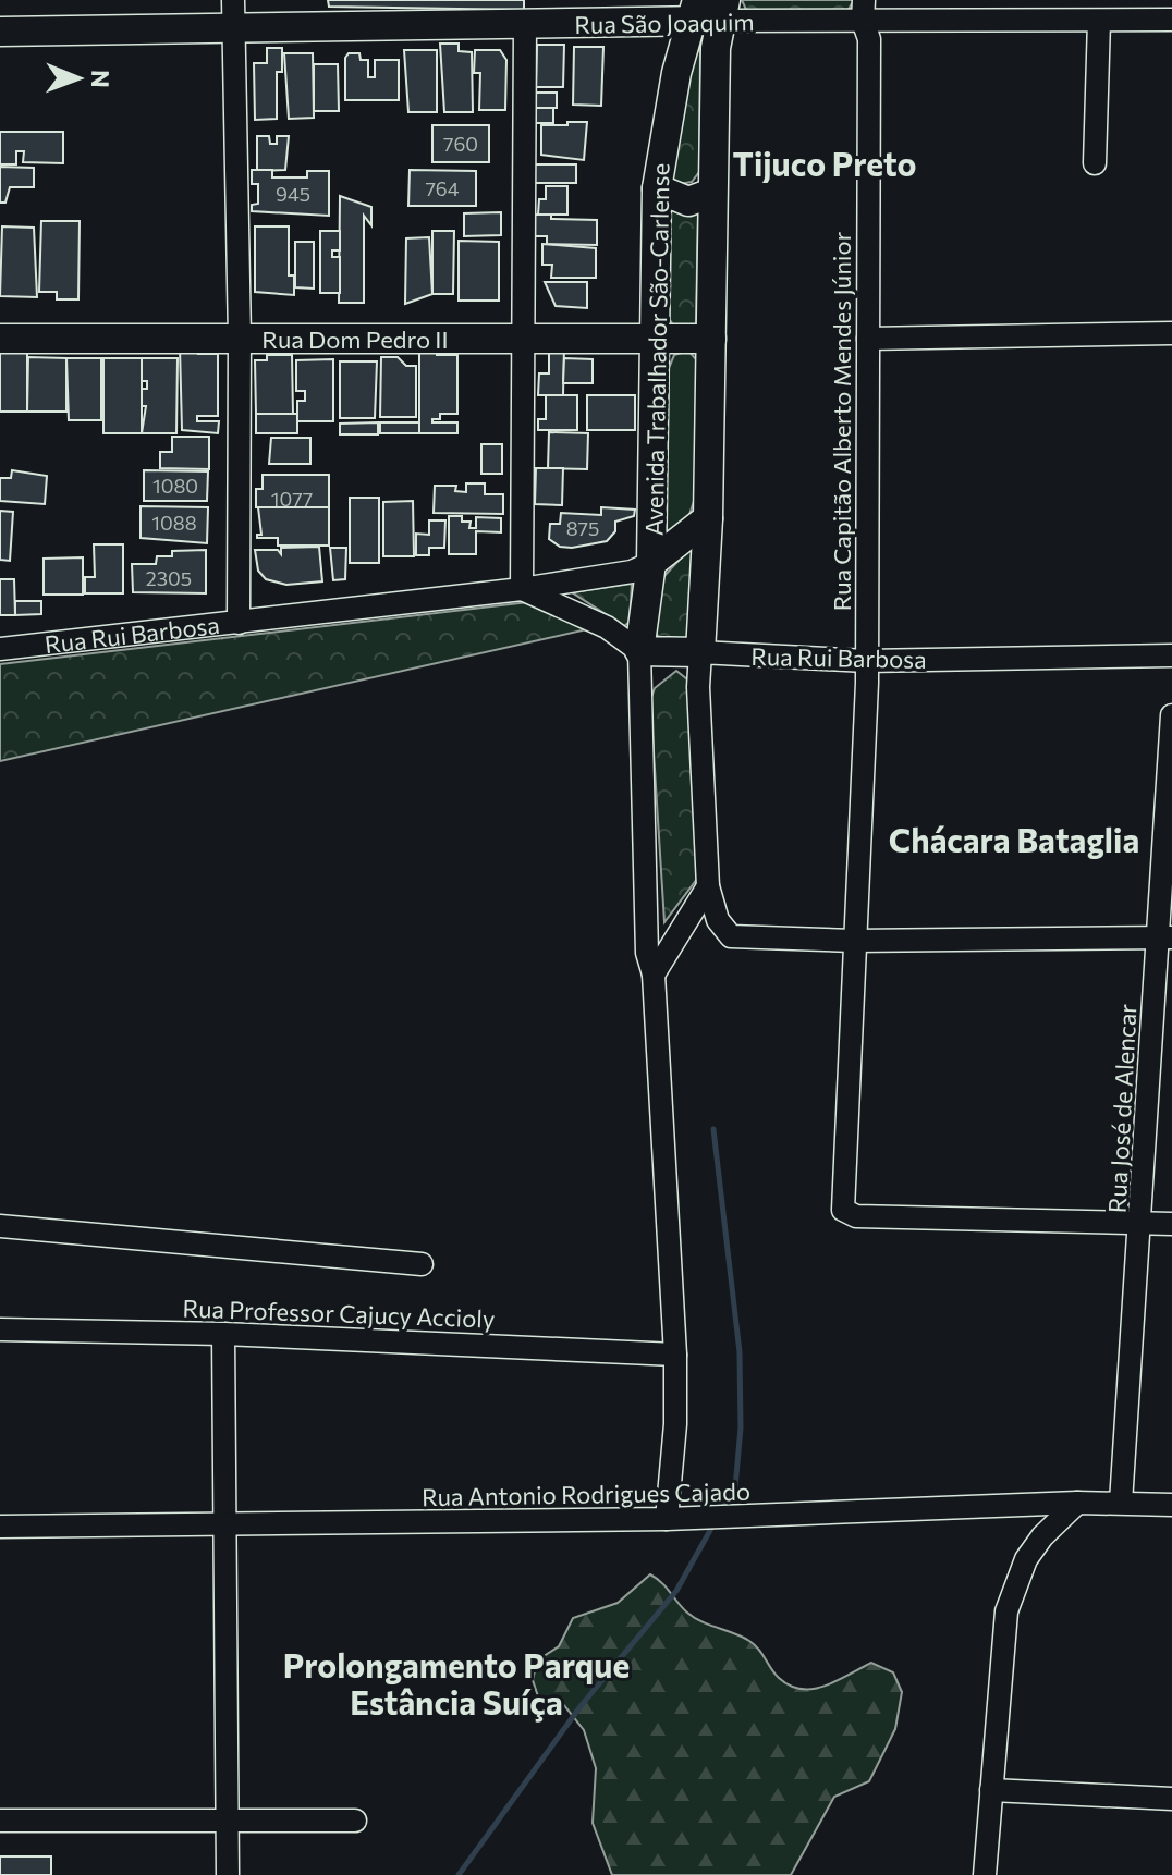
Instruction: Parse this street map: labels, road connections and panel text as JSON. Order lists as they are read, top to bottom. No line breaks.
{"streets":{"main road":["Rua São Joaquim","Rua Dom Pedro II","Avenida Trabalhador São-Carlense","Rua Rui Barbosa"],"street":["Rua Capitão Alberto Mendes Júnior","Rua José de Alencar","Rua Professor Cajucy Accioly","Rua Antonio Rodrigues Cajado"]},"crossings":[["Rua São Joaquim","Avenida Trabalhador São-Carlense"],["Rua São Joaquim","Rua Capitão Alberto Mendes Júnior"],["Rua Dom Pedro II","Avenida Trabalhador São-Carlense"],["Avenida Trabalhador São-Carlense","Rua Rui Barbosa"],["Rua Capitão Alberto Mendes Júnior","Rua Rui Barbosa"],["Rua Capitão Alberto Mendes Júnior","Rua José de Alencar"],["Rua José de Alencar","Rua Antonio Rodrigues Cajado"]],"districts":["Tijuco Preto","Chácara Bataglia","Prolongamento Parque Estância Suíça"],"house_numbers":["760","764","945","1080","1077","1088","875","2305"],"north":"right"}
